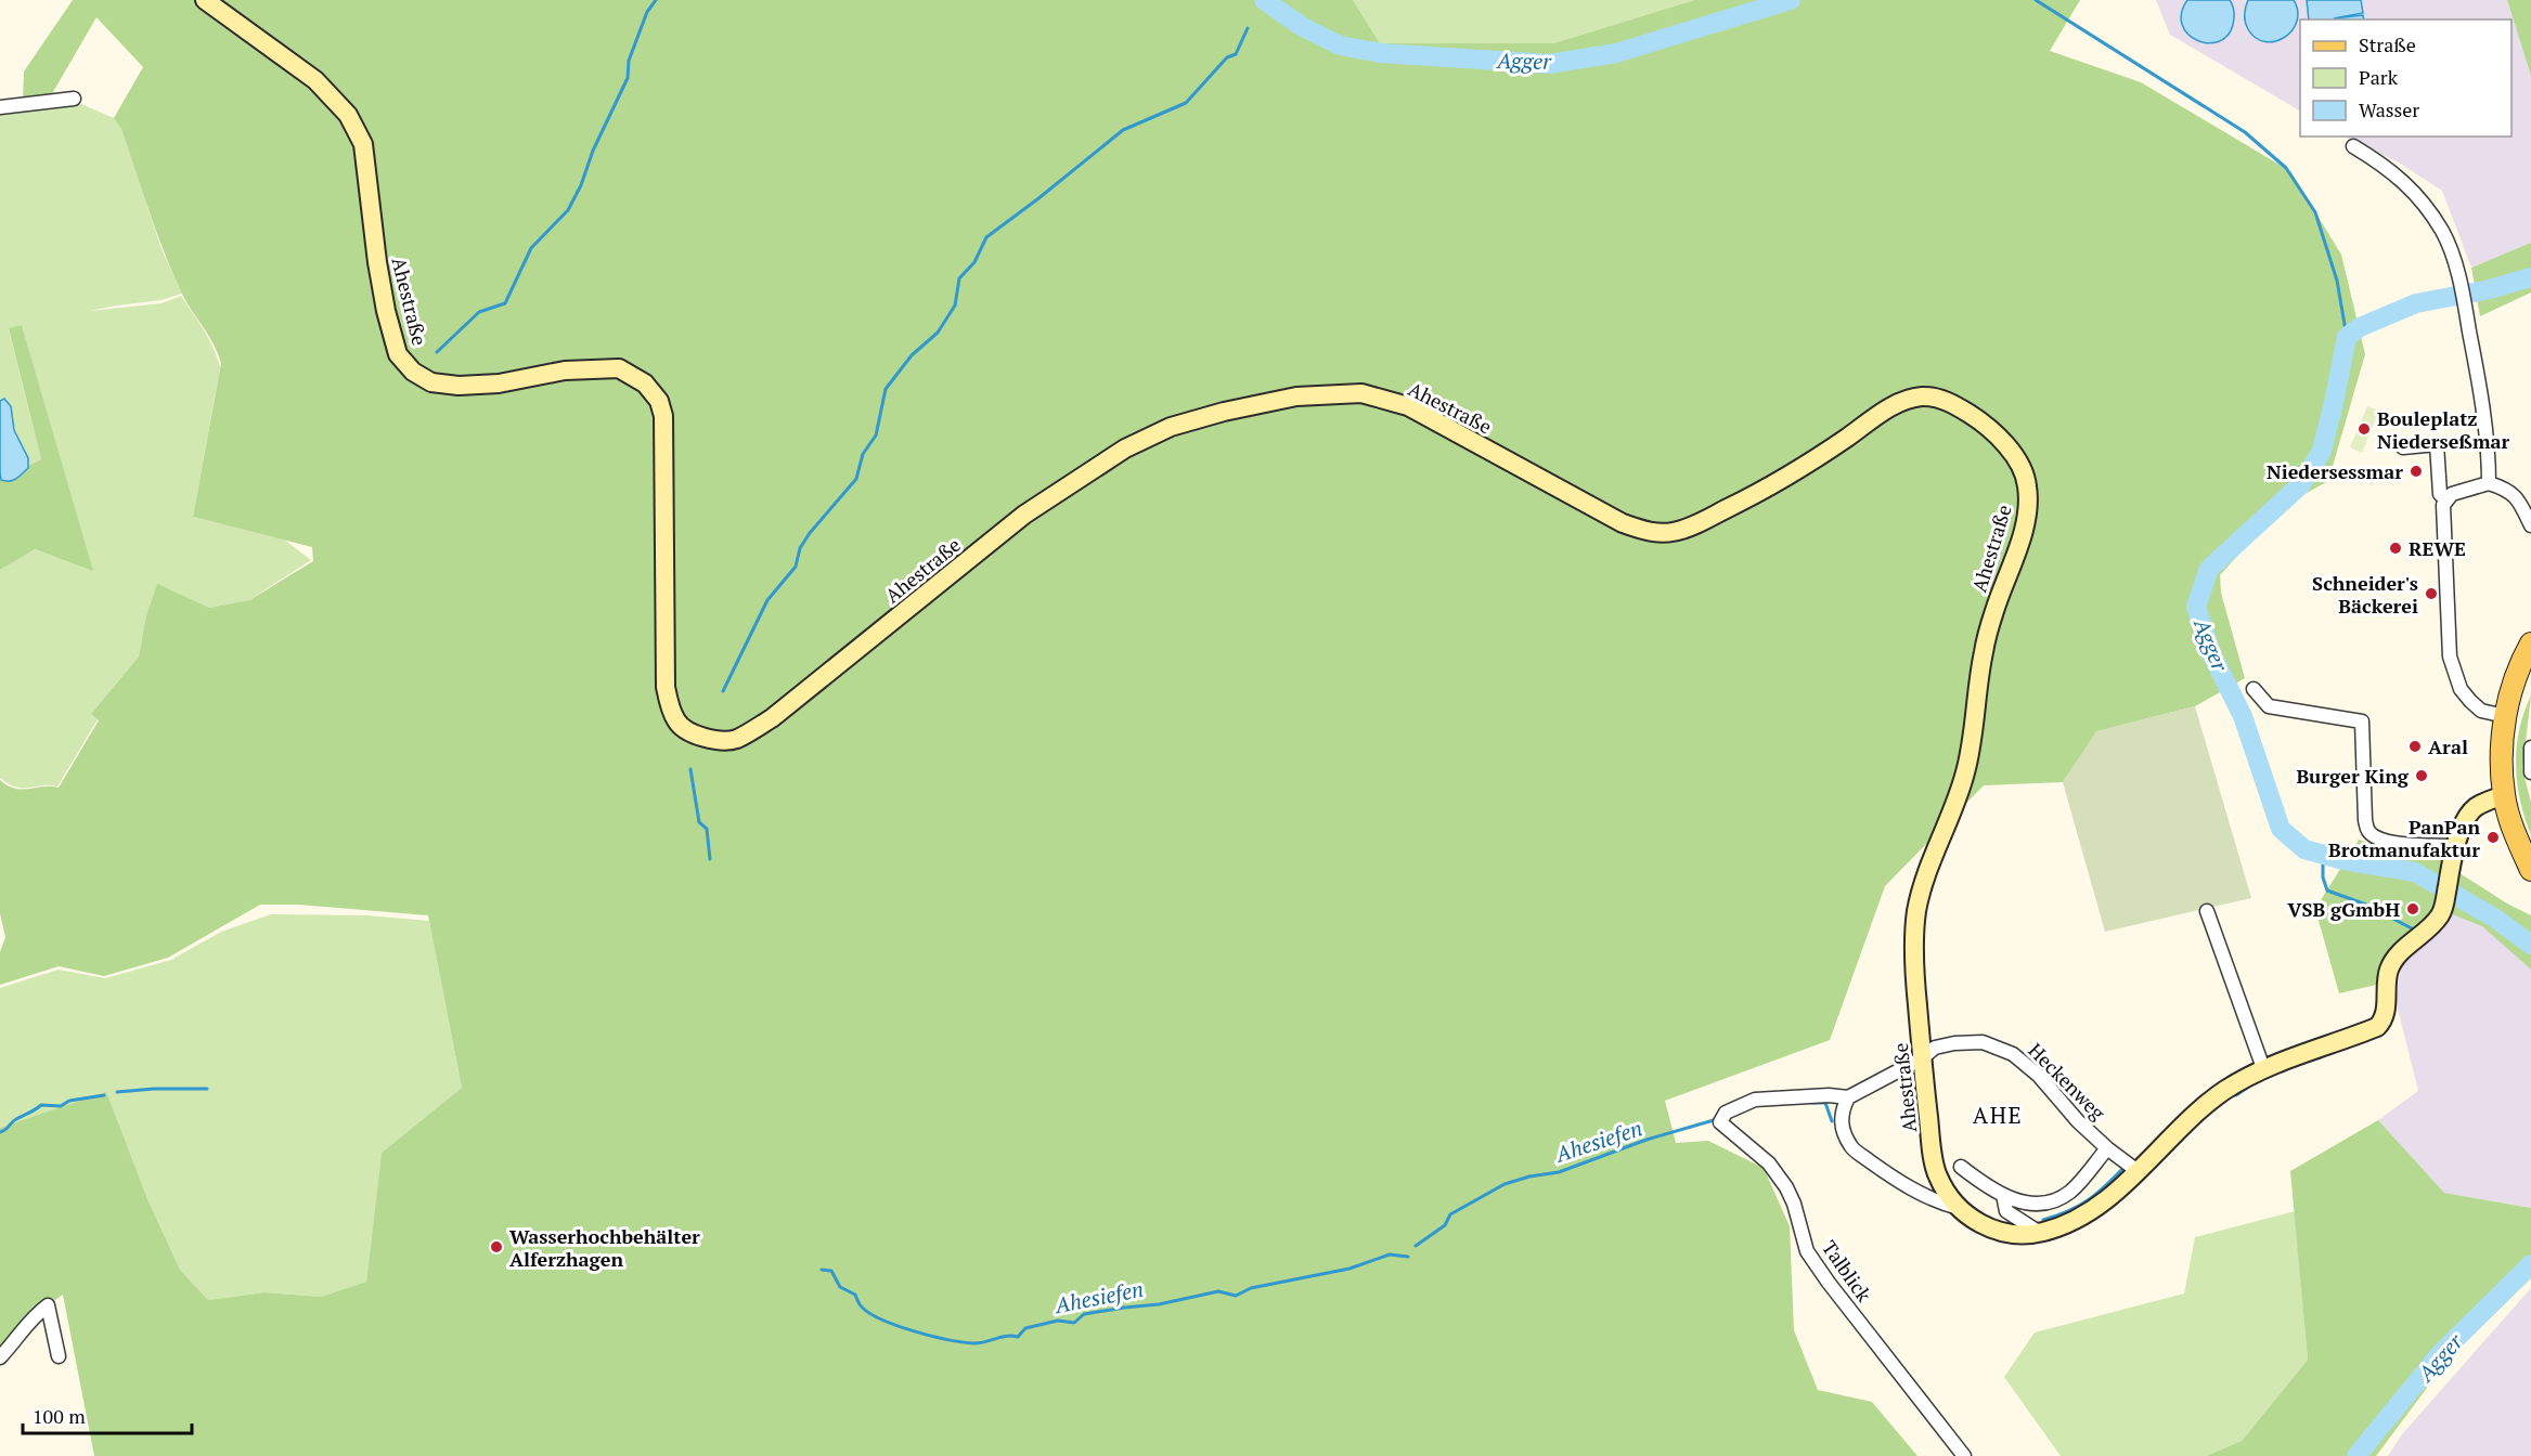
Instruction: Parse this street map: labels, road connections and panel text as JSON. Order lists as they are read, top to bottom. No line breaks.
{"streets":{"main road":["Ahestraße"],"street":["Heckenweg","Talblick"]},"crossings":[["Ahestraße","Heckenweg"]],"districts":["AHE"],"water":["Agger","Ahesiefen"],"places":["Bouleplatz Niederseßmar","Niedersessmar","REWE","Schneider's Bäckerei","Aral","Burger King","PanPan Brotmanufaktur","VSB gGmbH","Wasserhochbehälter Alferzhagen"],"legend":["Straße","Park","Wasser"],"scale_bar":"100 m"}
